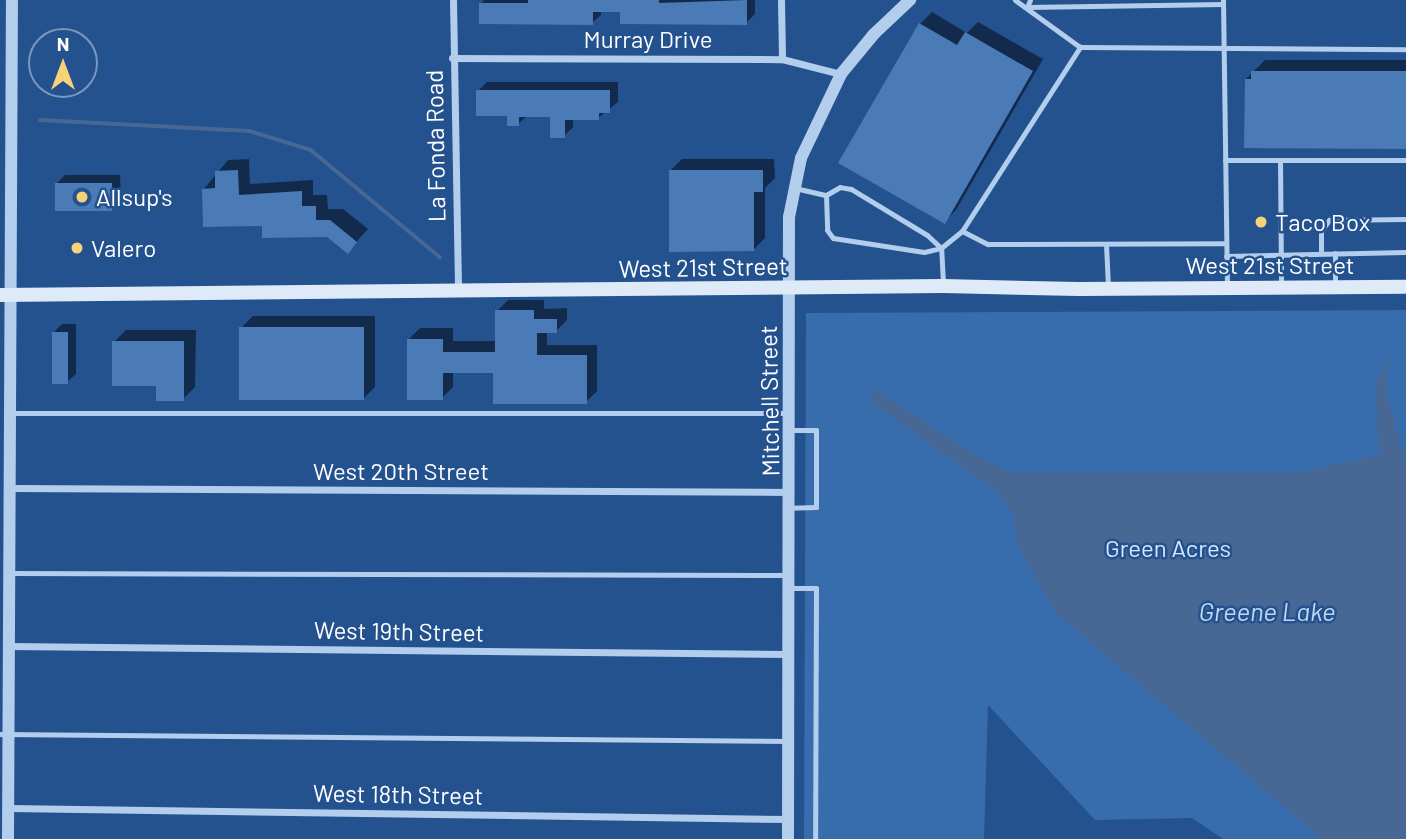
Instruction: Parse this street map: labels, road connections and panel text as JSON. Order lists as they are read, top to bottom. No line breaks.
{"streets":{"main road":["West 21st Street"],"street":["Murray Drive","La Fonda Road","Mitchell Street","West 20th Street","West 19th Street","West 18th Street"]},"crossings":[["Murray Drive","La Fonda Road"],["Murray Drive","Mitchell Street"],["La Fonda Road","West 21st Street"],["West 21st Street","Mitchell Street"],["Mitchell Street","West 20th Street"],["Mitchell Street","West 19th Street"],["Mitchell Street","West 18th Street"]],"water":["Greene Lake"],"parks":["Green Acres"],"places":["Allsup's","Taco Box","Valero"],"north":"top"}
